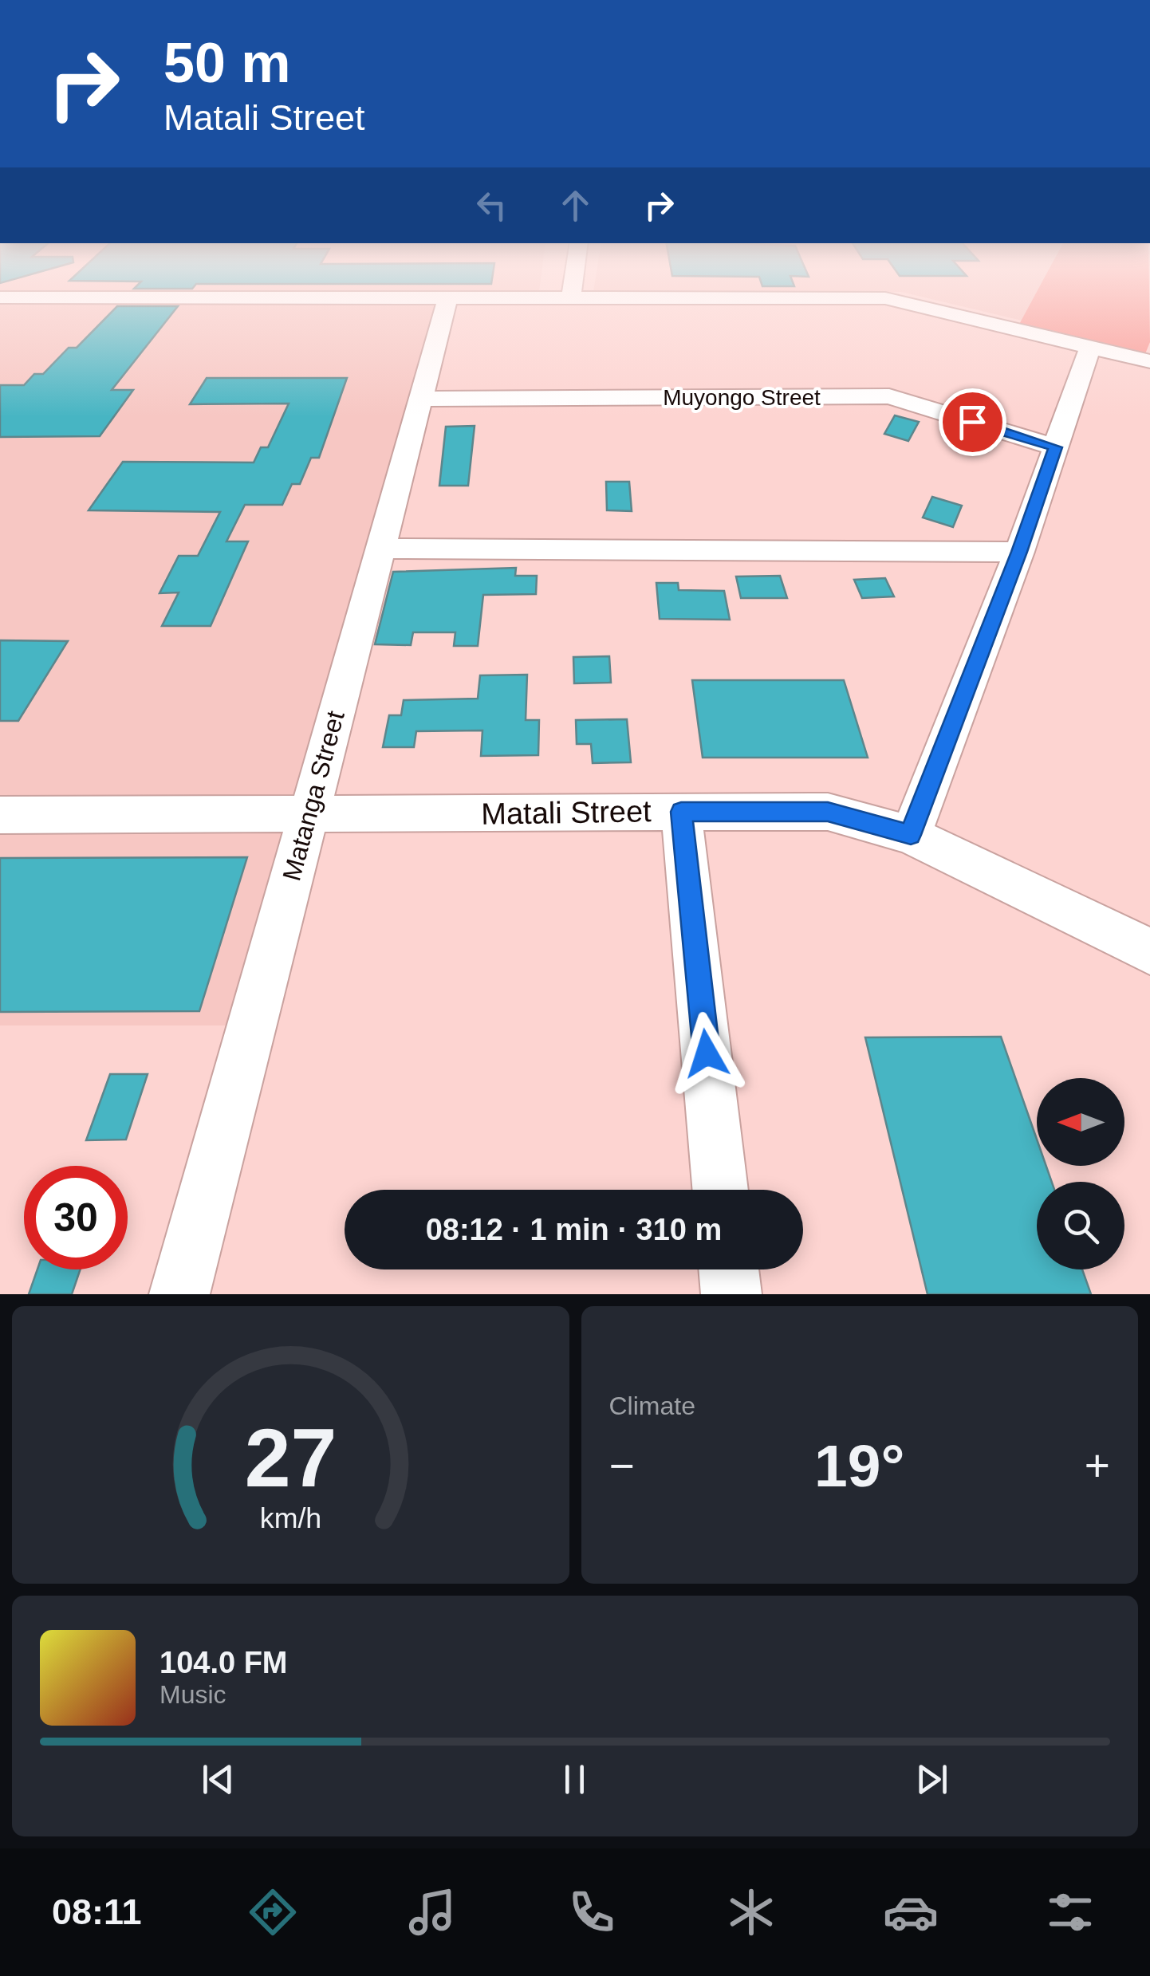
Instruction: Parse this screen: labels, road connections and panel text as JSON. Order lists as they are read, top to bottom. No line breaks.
{"streets":{"street":["Muyongo Street","Matanga Street","Matali Street"]},"crossings":[["Muyongo Street","Matanga Street"],["Matanga Street","Matali Street"]],"north":"left","page":{"turn":["50 m","Matali Street"],"limit":"30","trip":"08:12 · 1 min · 310 m","tile":"Climate","heat":["−","19°","+"],"song":["104.0 FM","Music"],"tabs":"08:11","gauge":["27","km/h"]}}
